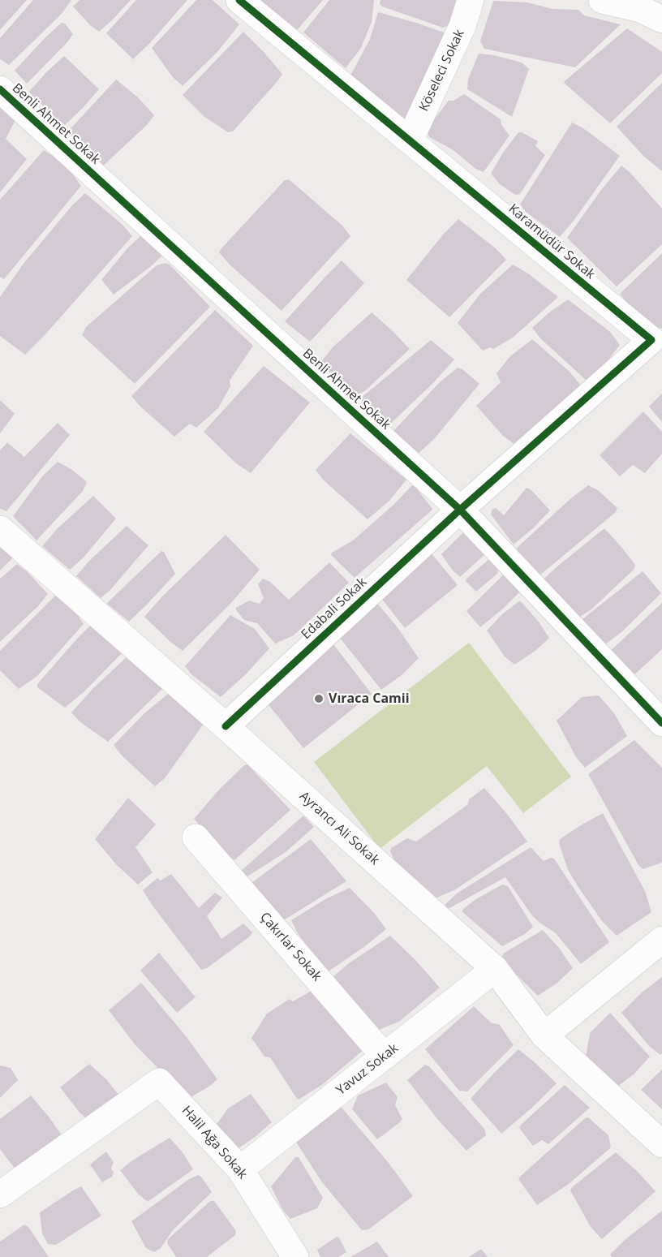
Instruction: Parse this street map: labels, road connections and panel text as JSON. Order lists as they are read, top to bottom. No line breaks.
{"streets":{"street":["Köseleci Sokak","Benli Ahmet Sokak","Karamüdür Sokak","Edabali Sokak","Ayrancı Ali Sokak","Çakırlar Sokak","Yavuz Sokak","Halil Ağa Sokak"]},"crossings":[["Köseleci Sokak","Karamüdür Sokak"],["Benli Ahmet Sokak","Karamüdür Sokak"],["Benli Ahmet Sokak","Edabali Sokak"],["Karamüdür Sokak","Edabali Sokak"],["Edabali Sokak","Ayrancı Ali Sokak"],["Ayrancı Ali Sokak","Yavuz Sokak"],["Çakırlar Sokak","Yavuz Sokak"],["Yavuz Sokak","Halil Ağa Sokak"]],"places":["Vıraca Camii"]}
